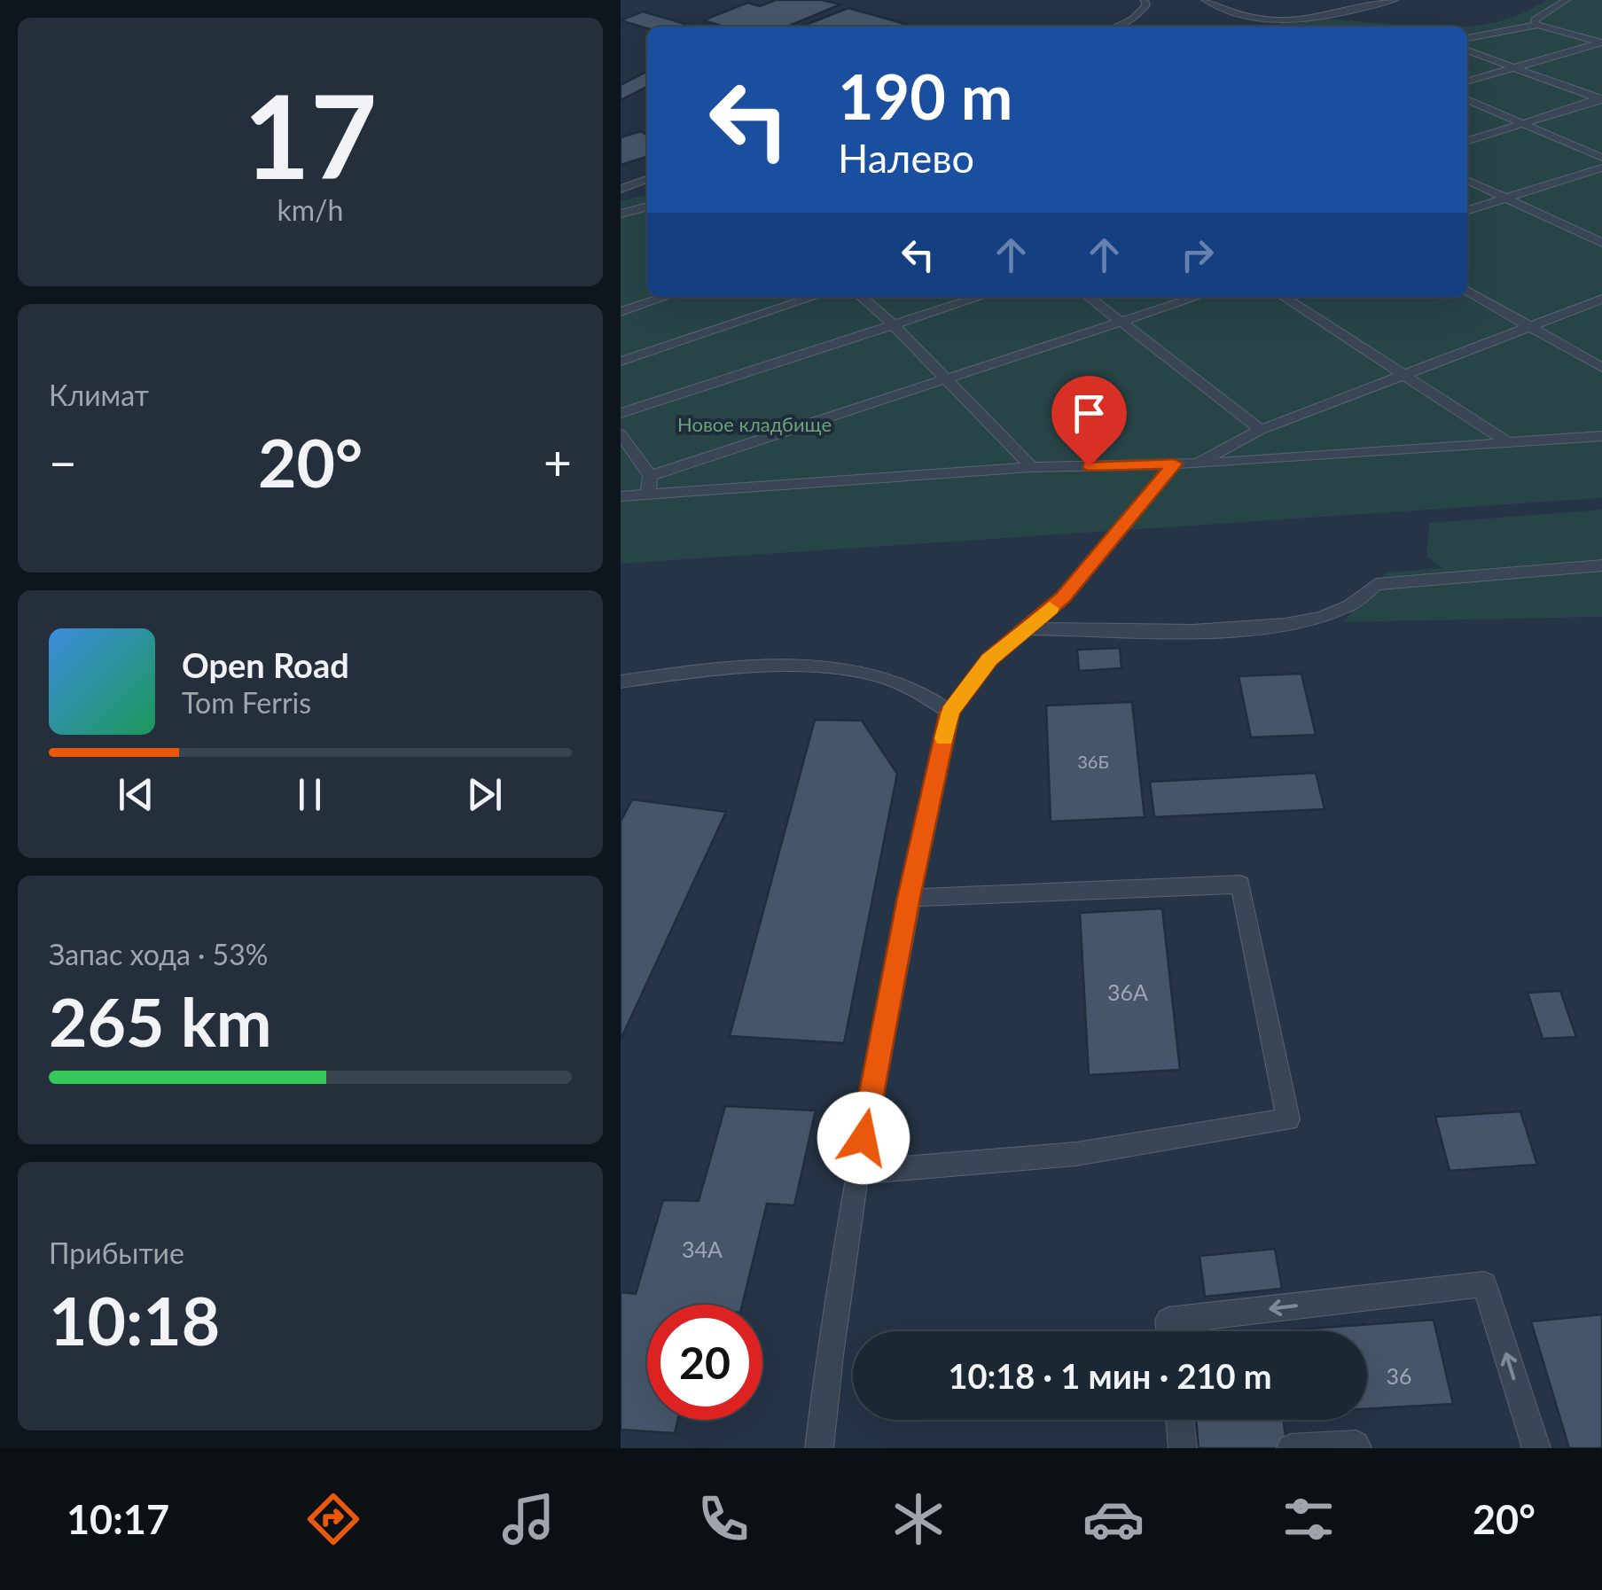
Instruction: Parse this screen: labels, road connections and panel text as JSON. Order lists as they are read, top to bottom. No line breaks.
{"parks":["Новое кладбище"],"house_numbers":["36Б","36А","34А","36"],"page":{"tile":[["17","km/h"],"Климат",["Запас хода · 53%","265 km"],["Прибытие","10:18"]],"turn":["190 m","Налево"],"heat":["−","20°","+"],"song":["Open Road","Tom Ferris"],"limit":"20","trip":"10:18 · 1 мин · 210 m","tabs":["10:17","20°"]}}
